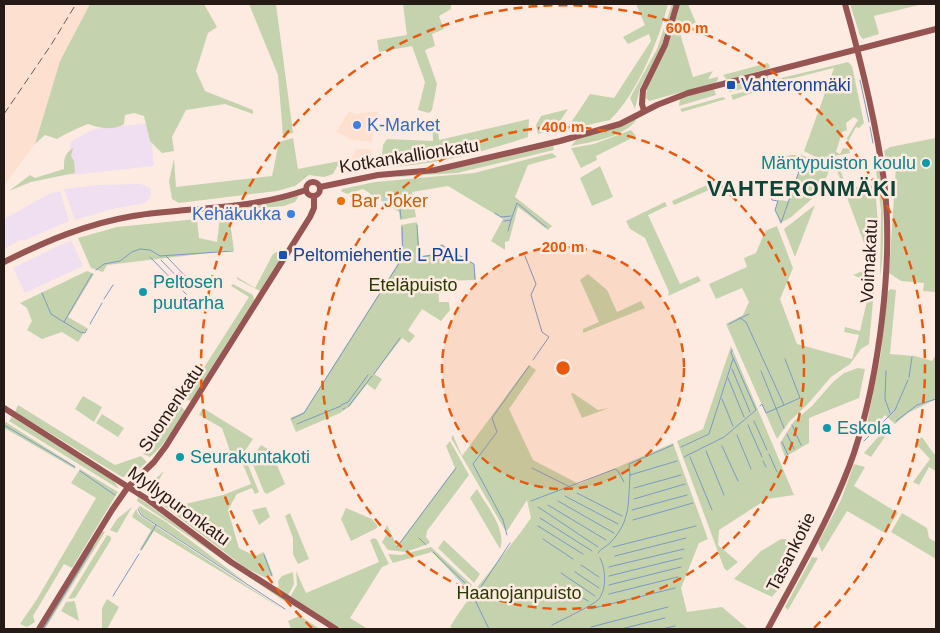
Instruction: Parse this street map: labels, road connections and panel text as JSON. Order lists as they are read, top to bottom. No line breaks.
{"streets":{"street":["Kotkankallionkatu","Voimakatu","Suomenkatu","Myllypuronkatu","Tasankotie"]},"crossings":[["Kotkankallionkatu","Voimakatu"],["Kotkankallionkatu","Suomenkatu"],["Voimakatu","Tasankotie"],["Suomenkatu","Myllypuronkatu"]],"districts":["VAHTERONMÄKI"],"parks":["Eteläpuisto","Haanojanpuisto"],"places":{"transit":["Vahteronmäki","Peltomiehentie L PALI"],"other":["K-Market","Mäntypuiston koulu","Bar Joker","Kehäkukka","Peltosen puutarha","Eskola","Seurakuntakoti"]},"rings":["600 m","400 m","200 m"]}
